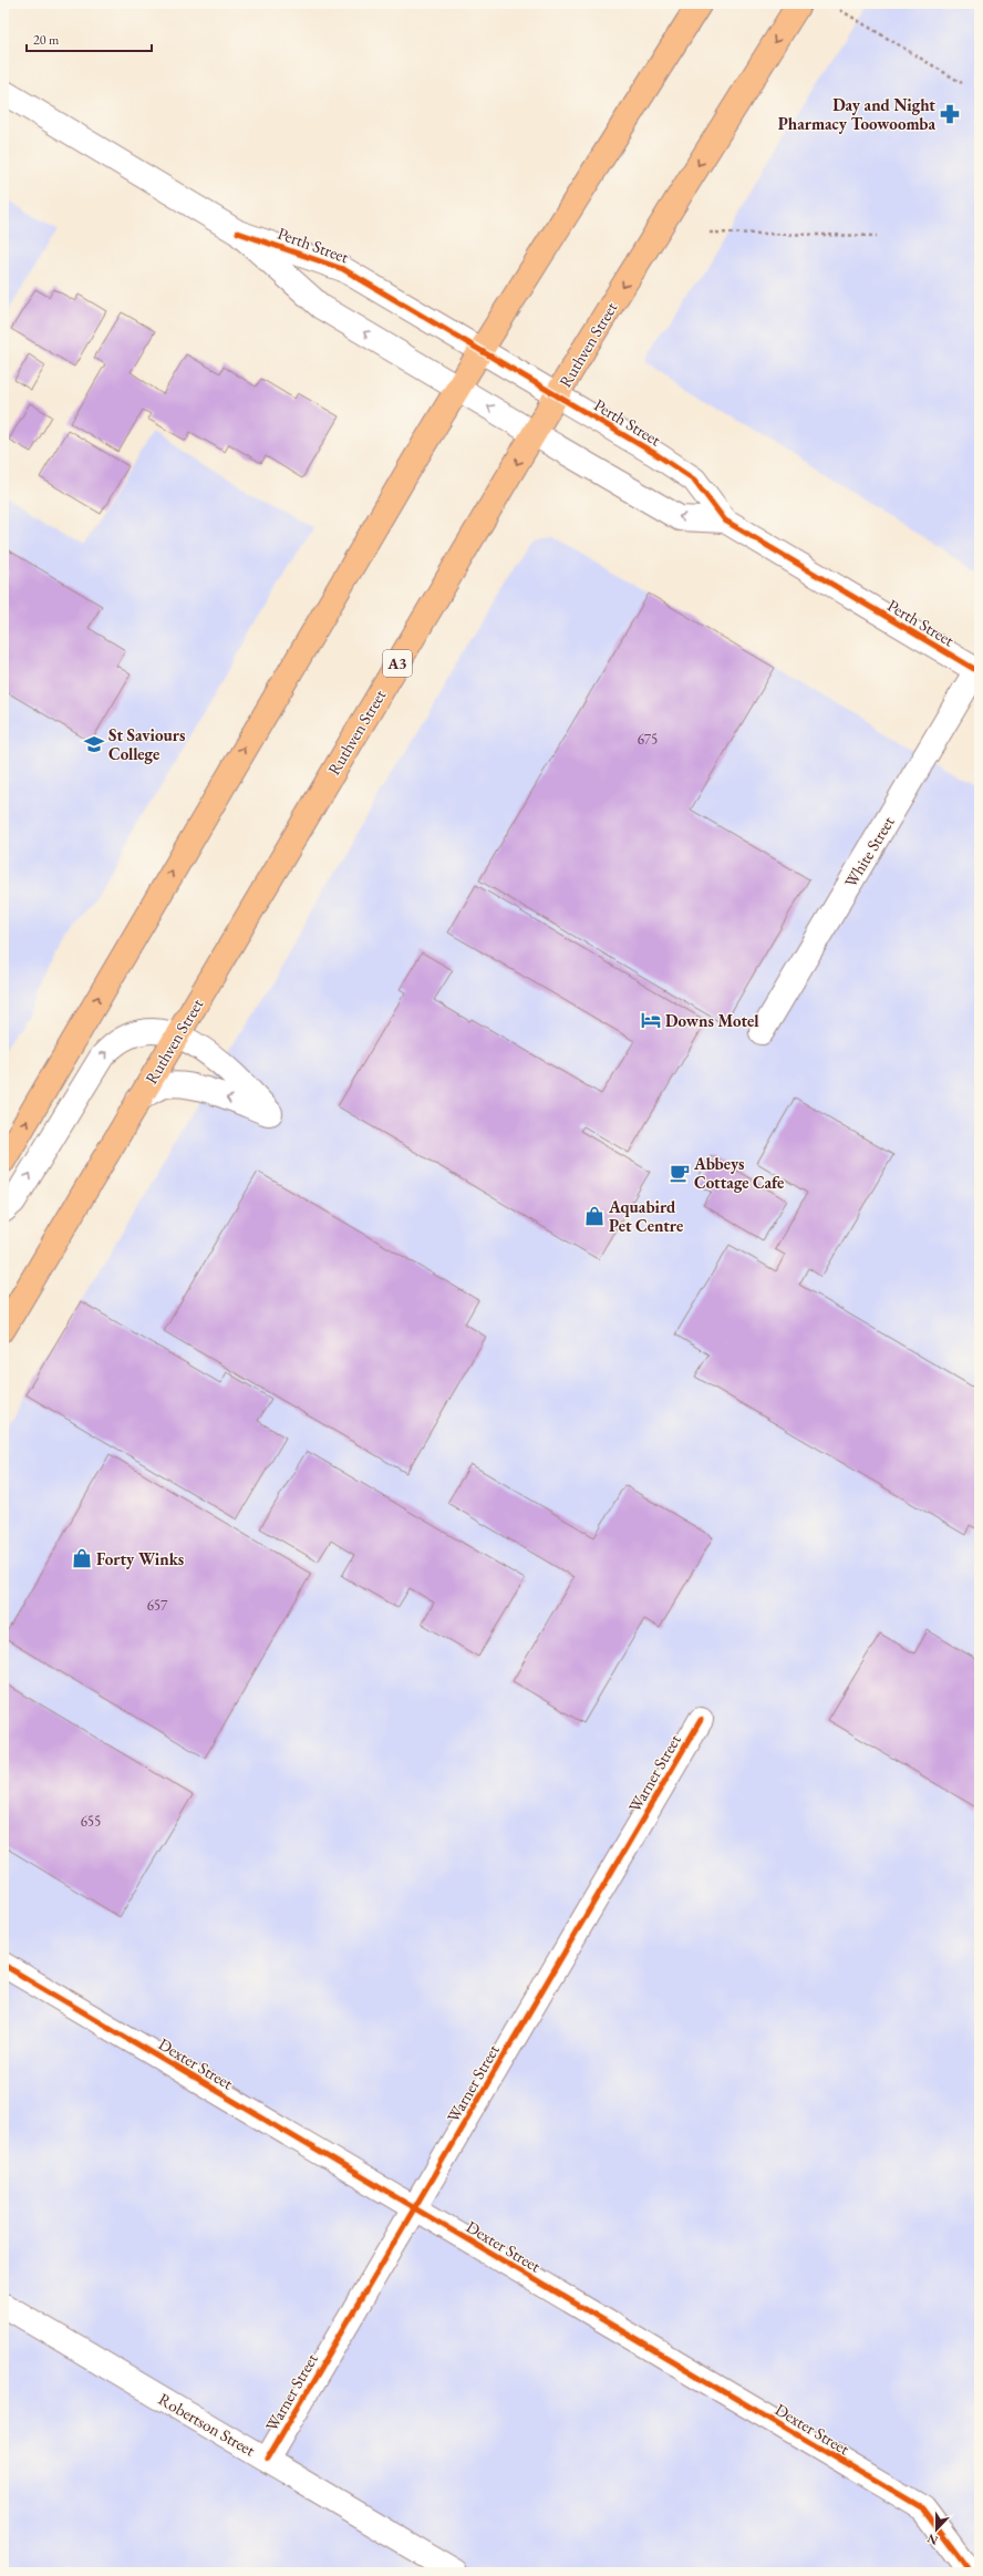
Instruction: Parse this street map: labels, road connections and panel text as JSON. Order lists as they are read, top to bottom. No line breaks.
{"streets":{"highway":["Ruthven Street","A3"],"street":["Perth Street","White Street","Warner Street","Dexter Street","Robertson Street"]},"crossings":[["Perth Street","Ruthven Street"],["Perth Street","White Street"],["Warner Street","Dexter Street"],["Warner Street","Robertson Street"]],"places":{"pharmacy":["Day and Night Pharmacy Toowoomba"],"school or university":["St Saviours College"],"hotel":["Downs Motel"],"cafe":["Abbeys Cottage Cafe"],"shop":["Aquabird Pet Centre","Forty Winks"]},"house_numbers":["675","657","655"],"scale_bar":"20 m","north":"bottom"}
